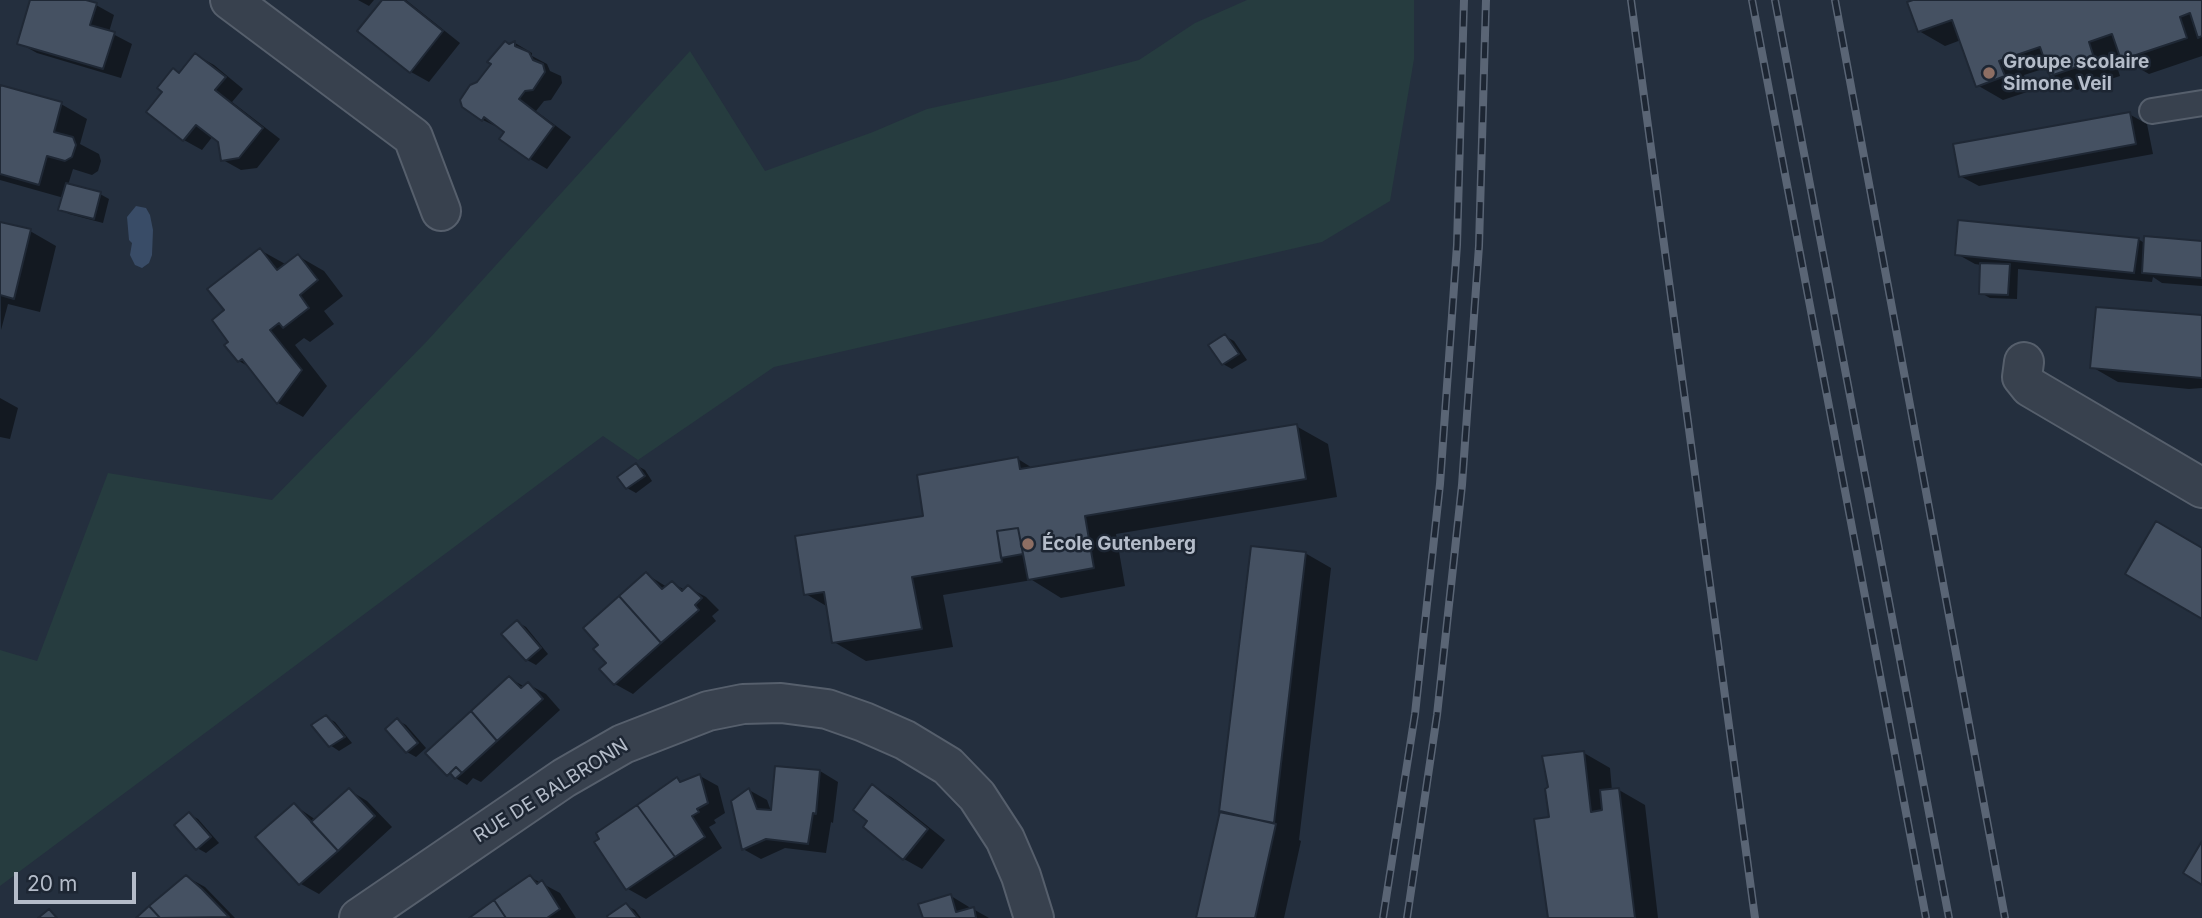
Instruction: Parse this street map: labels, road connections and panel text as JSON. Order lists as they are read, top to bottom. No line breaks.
{"streets":{"street":["RUE DE BALBRONN"]},"places":["Groupe scolaire Simone Veil","École Gutenberg"],"scale_bar":"20 m"}
